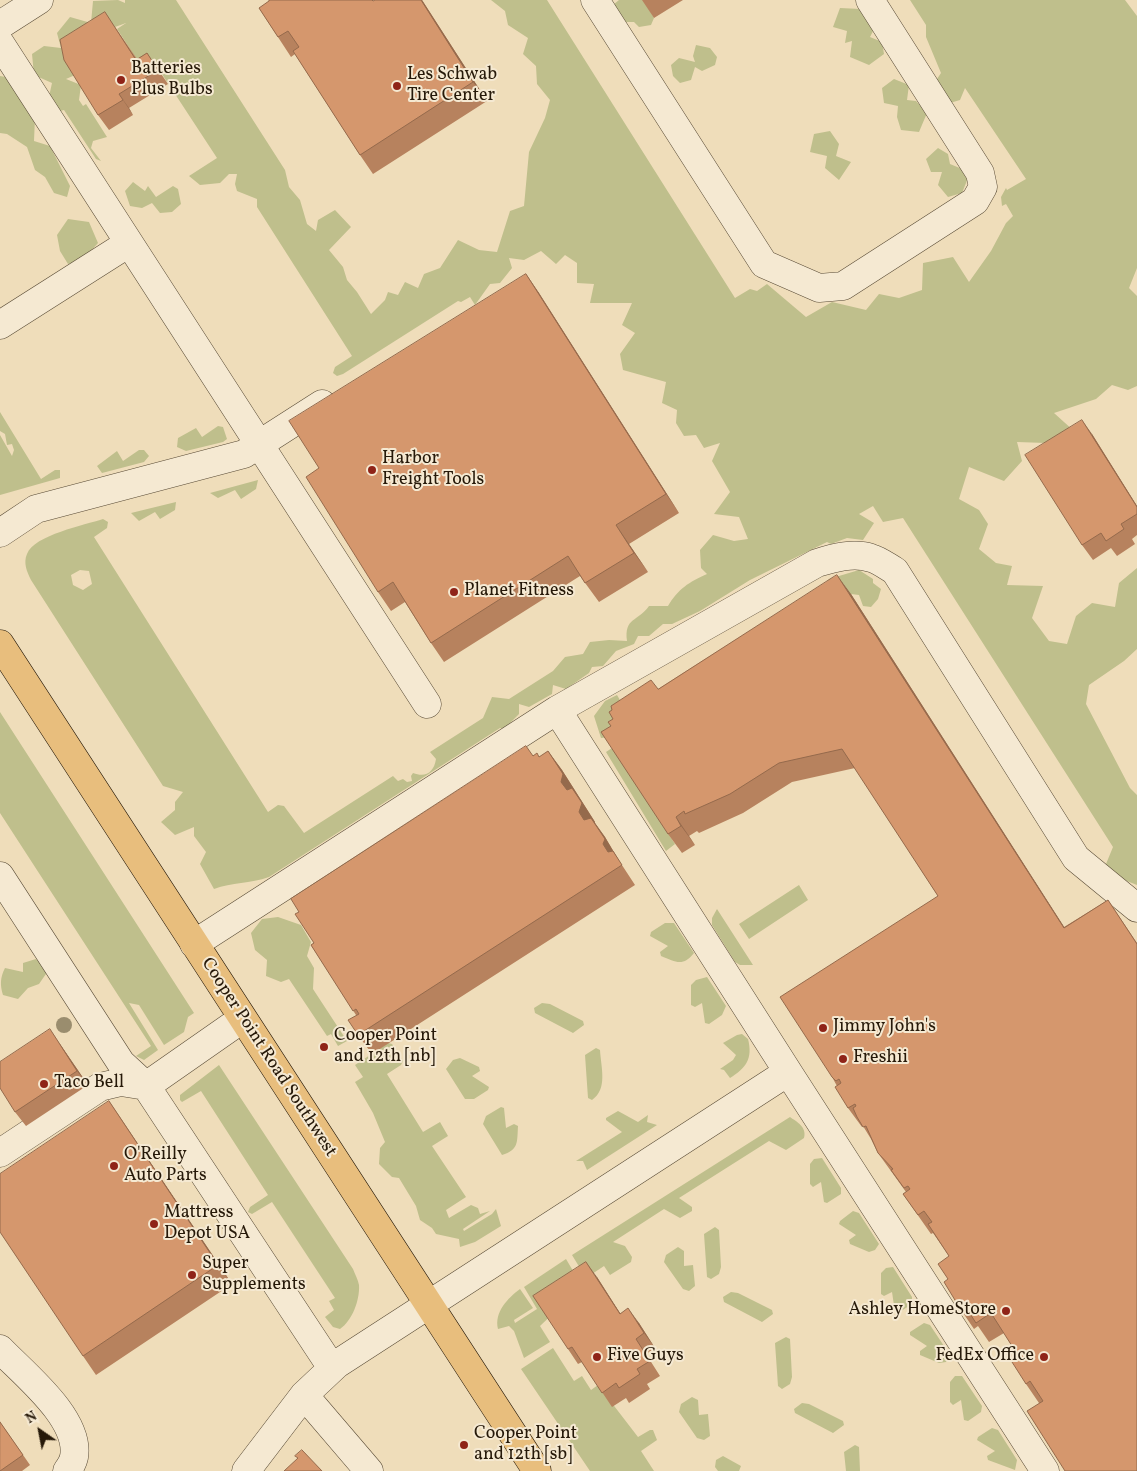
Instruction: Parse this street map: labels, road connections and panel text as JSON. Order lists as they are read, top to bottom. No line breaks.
{"streets":{"main road":["Cooper Point Road Southwest"]},"places":["Batteries Plus Bulbs","Les Schwab Tire Center","Harbor Freight Tools","Planet Fitness","Jimmy John's","Cooper Point and 12th [nb]","Freshii","Taco Bell","O'Reilly Auto Parts","Mattress Depot USA","Super Supplements","Ashley HomeStore","Five Guys","FedEx Office","Cooper Point and 12th [sb]"],"north":"top left"}
